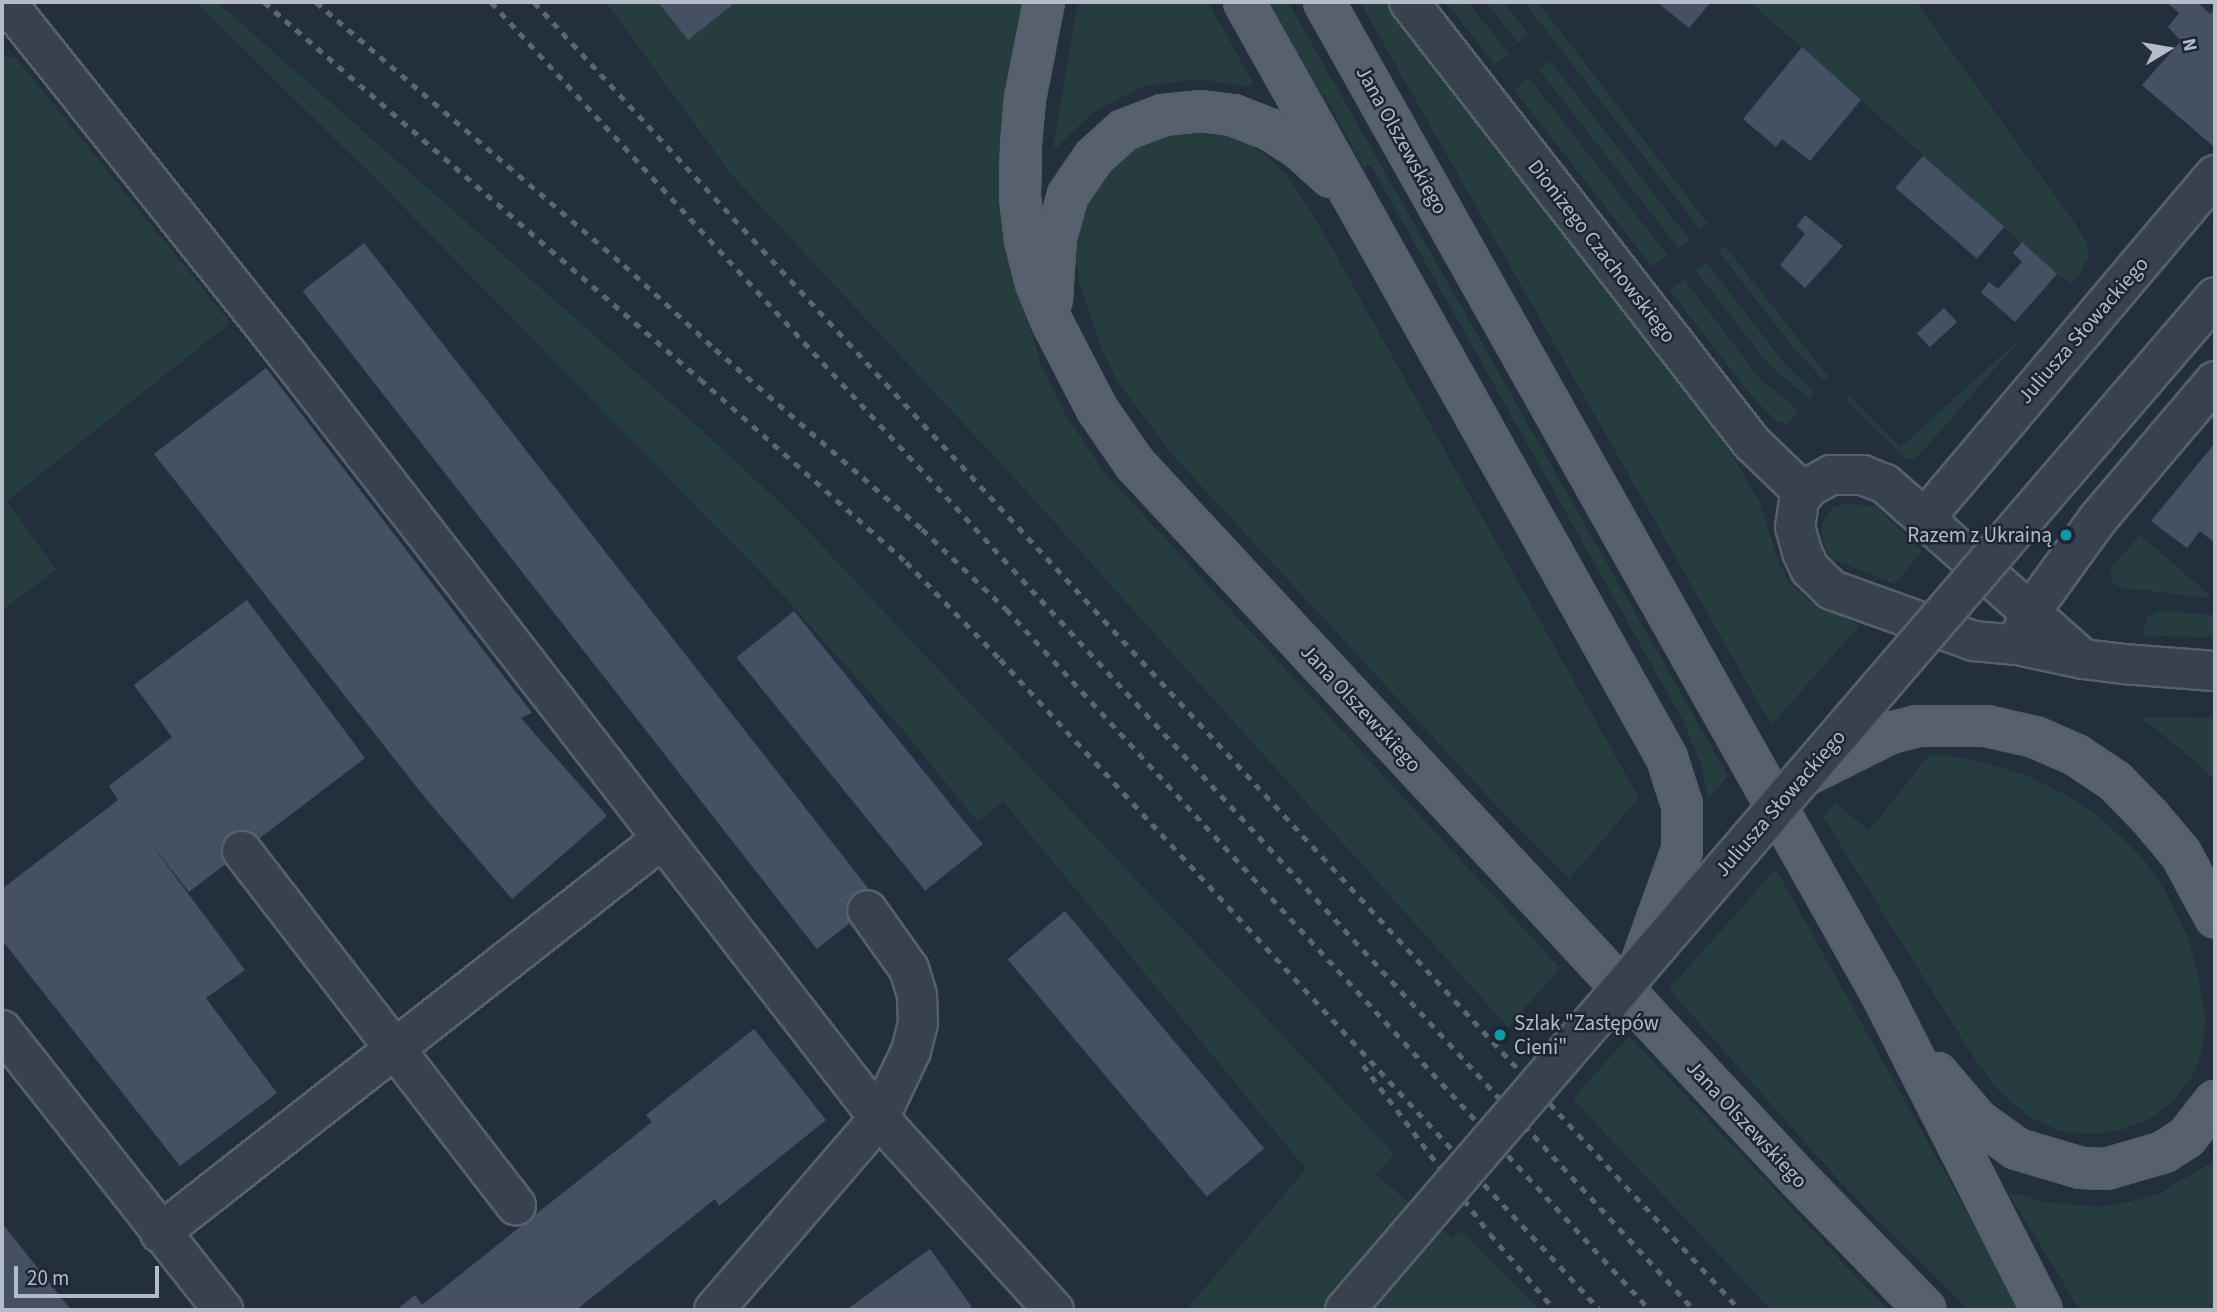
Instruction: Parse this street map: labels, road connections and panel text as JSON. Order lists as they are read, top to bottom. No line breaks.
{"streets":{"main road":["Jana Olszewskiego"],"street":["Dionizego Czachowskiego","Juliusza Słowackiego"]},"places":["Razem z Ukrainą","Szlak \"Zastępów Cieni\""],"scale_bar":"20 m","north":"right"}
